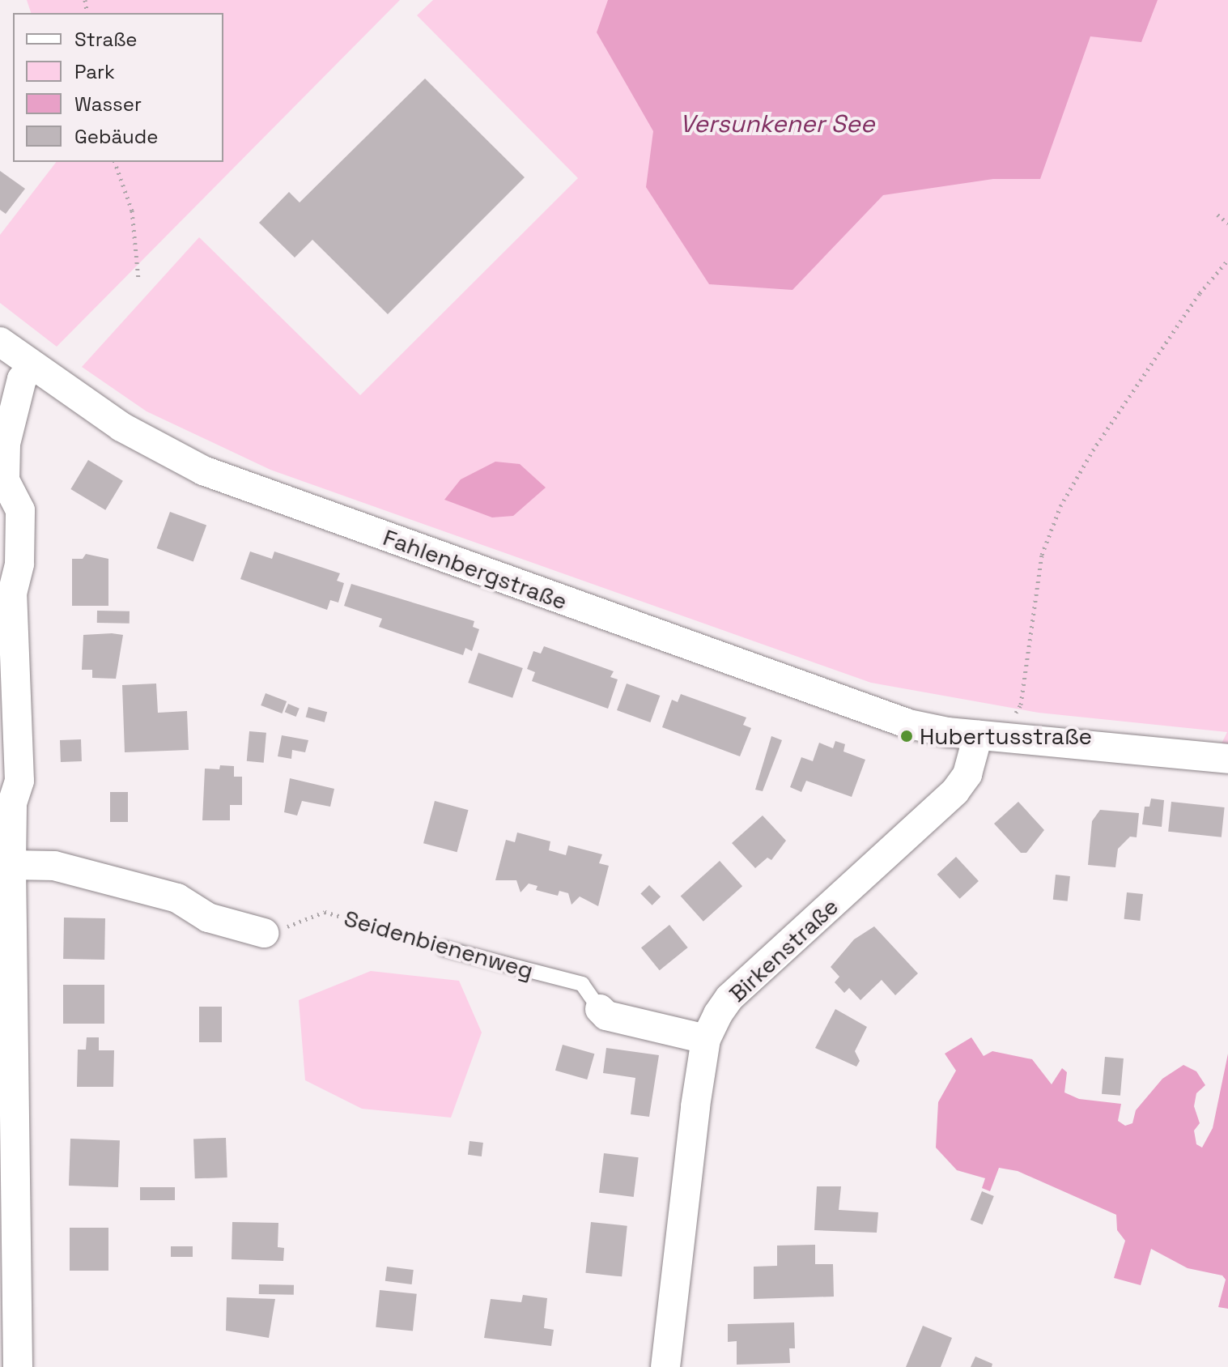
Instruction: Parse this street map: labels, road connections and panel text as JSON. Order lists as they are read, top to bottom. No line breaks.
{"streets":{"street":["Fahlenbergstraße","Seidenbienenweg","Birkenstraße"]},"crossings":[["Fahlenbergstraße","Birkenstraße"],["Seidenbienenweg","Birkenstraße"]],"water":["Versunkener See"],"places":["Hubertusstraße"],"legend":["Straße","Park","Wasser","Gebäude"]}
